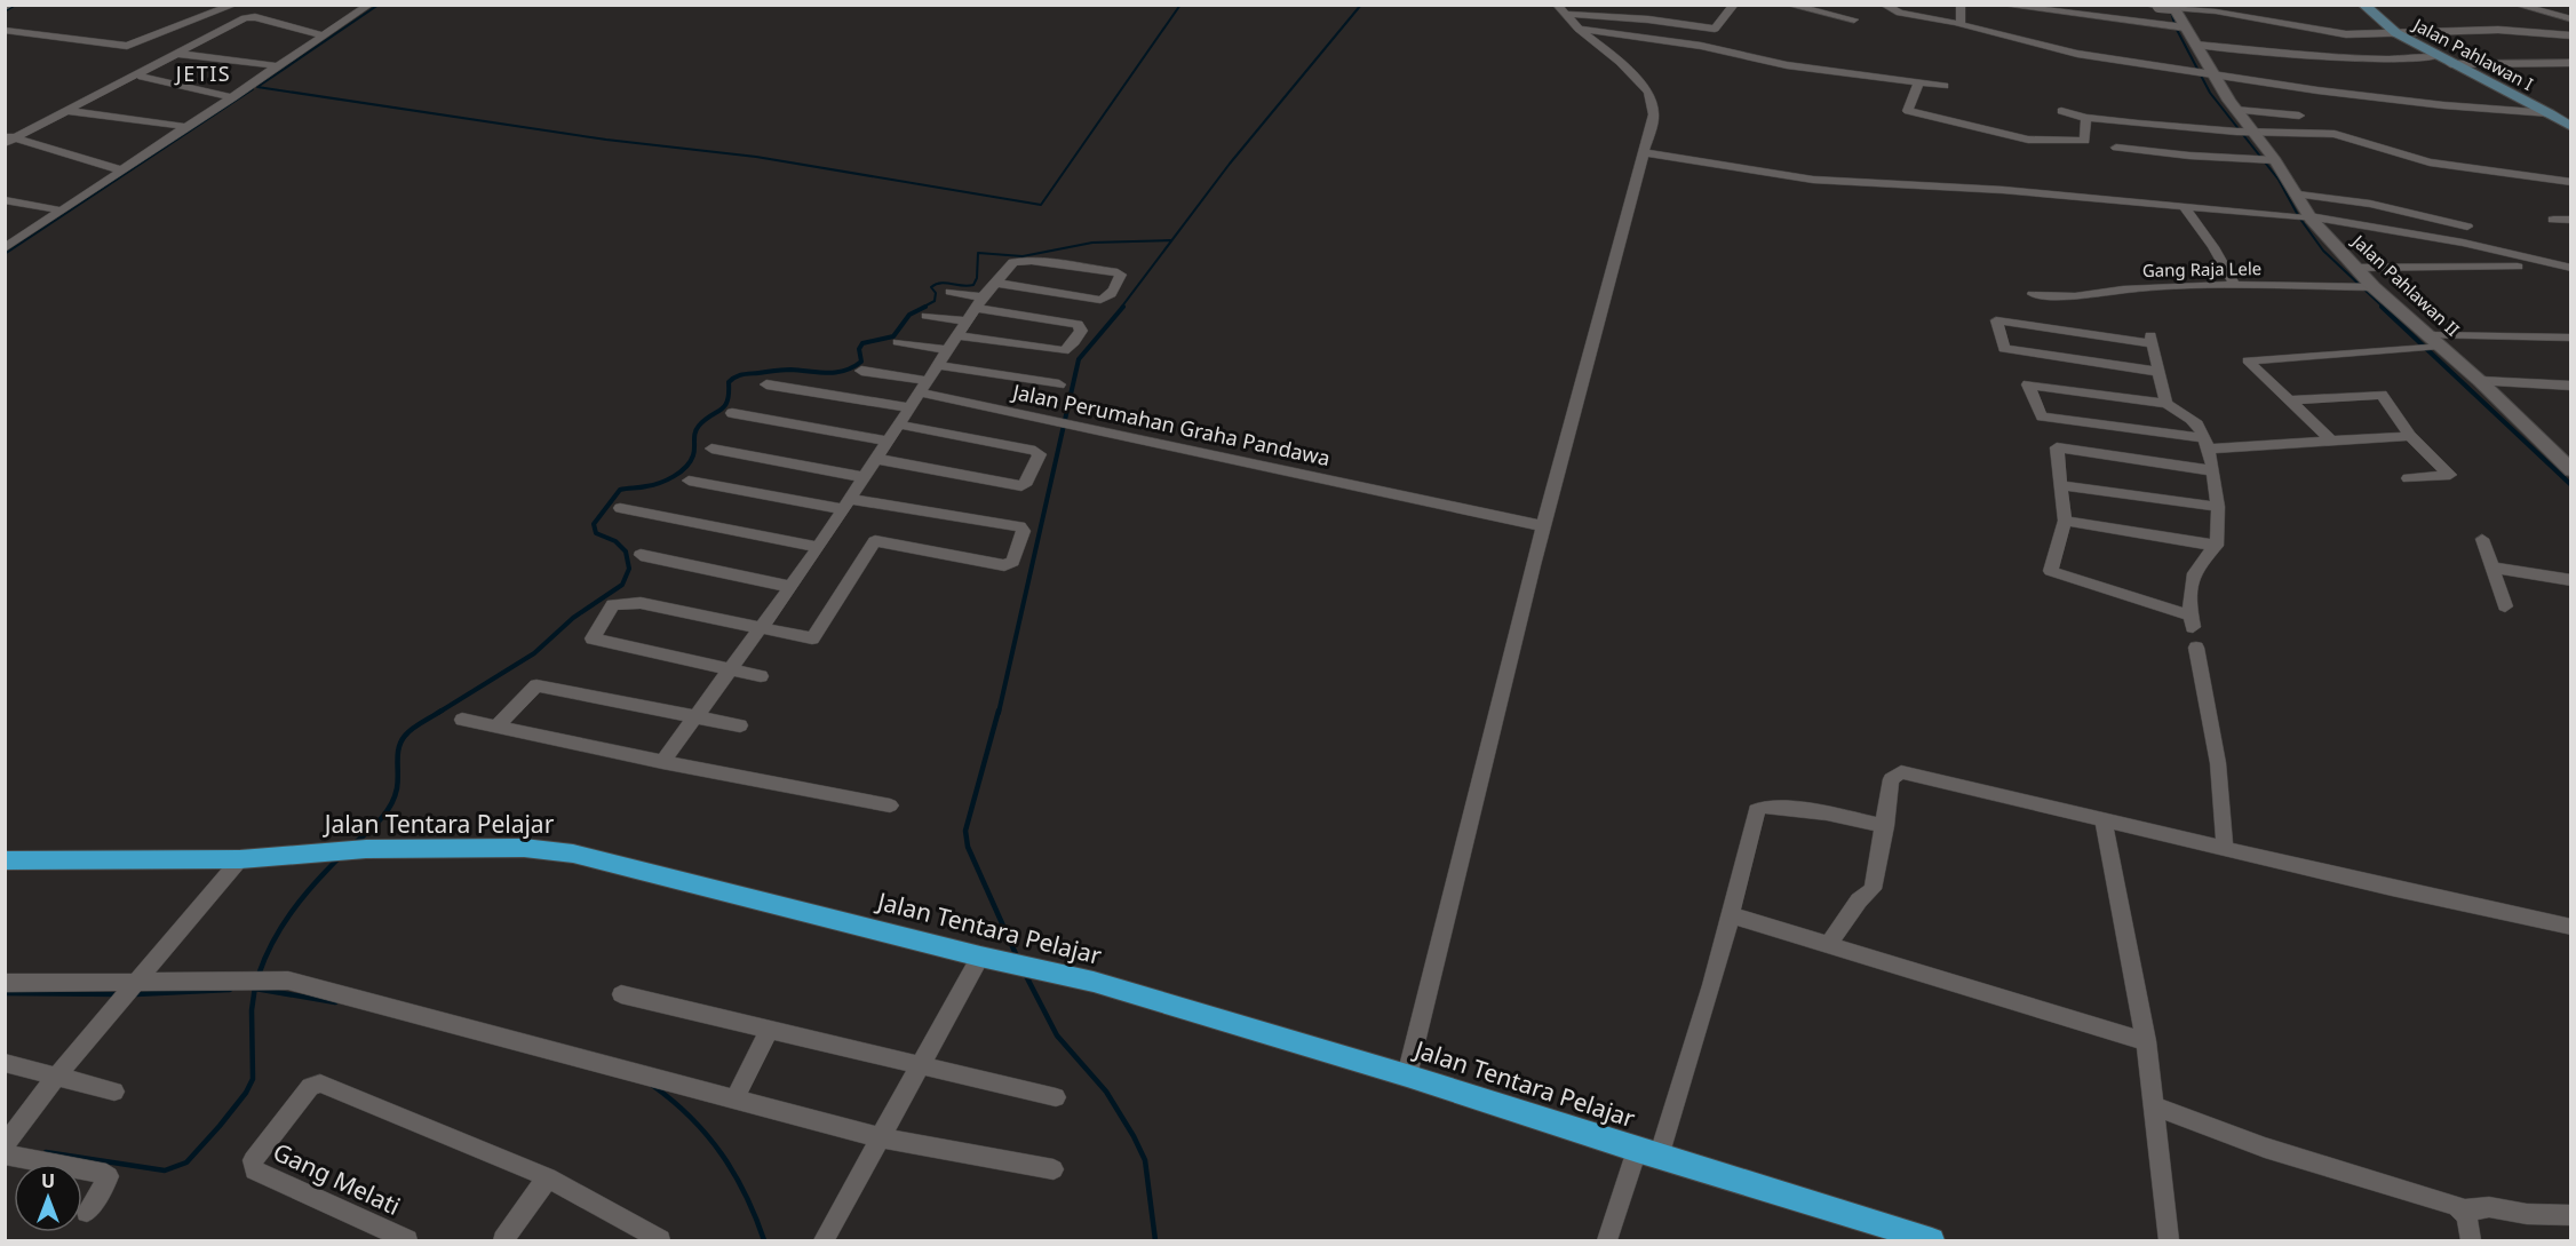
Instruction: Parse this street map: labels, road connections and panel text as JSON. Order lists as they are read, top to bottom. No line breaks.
{"streets":{"highway":["Jalan Tentara Pelajar"],"main road":["Jalan Pahlawan I"],"street":["Gang Raja Lele","Jalan Pahlawan II","Jalan Perumahan Graha Pandawa","Gang Melati"]},"crossings":[["Gang Raja Lele","Jalan Pahlawan II"]],"districts":["JETIS"],"north":"top"}
